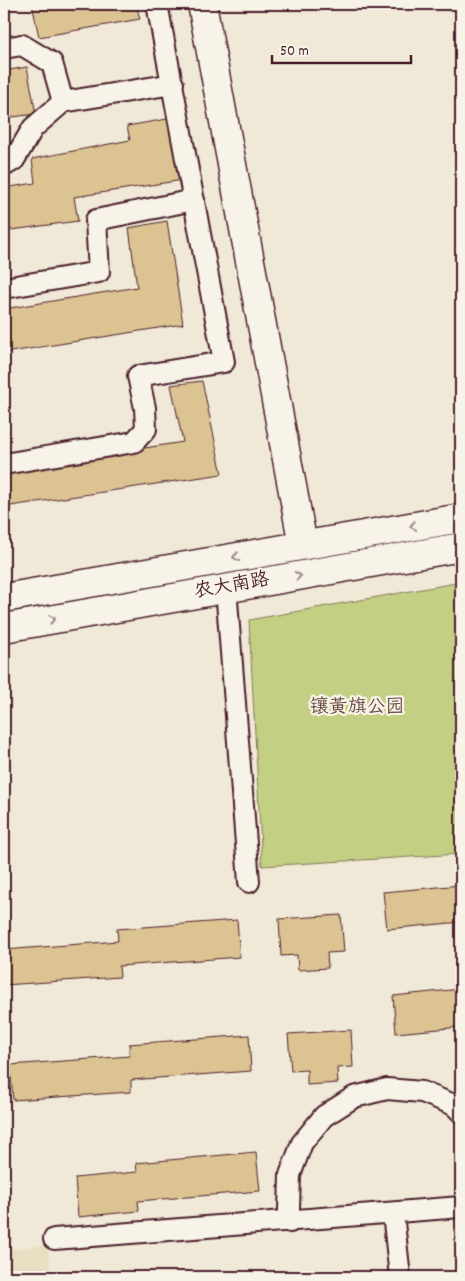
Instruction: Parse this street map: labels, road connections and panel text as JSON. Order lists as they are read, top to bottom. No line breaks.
{"streets":{"main road":["农大南路"]},"parks":["镶黄旗公园"],"scale_bar":"50 m"}
